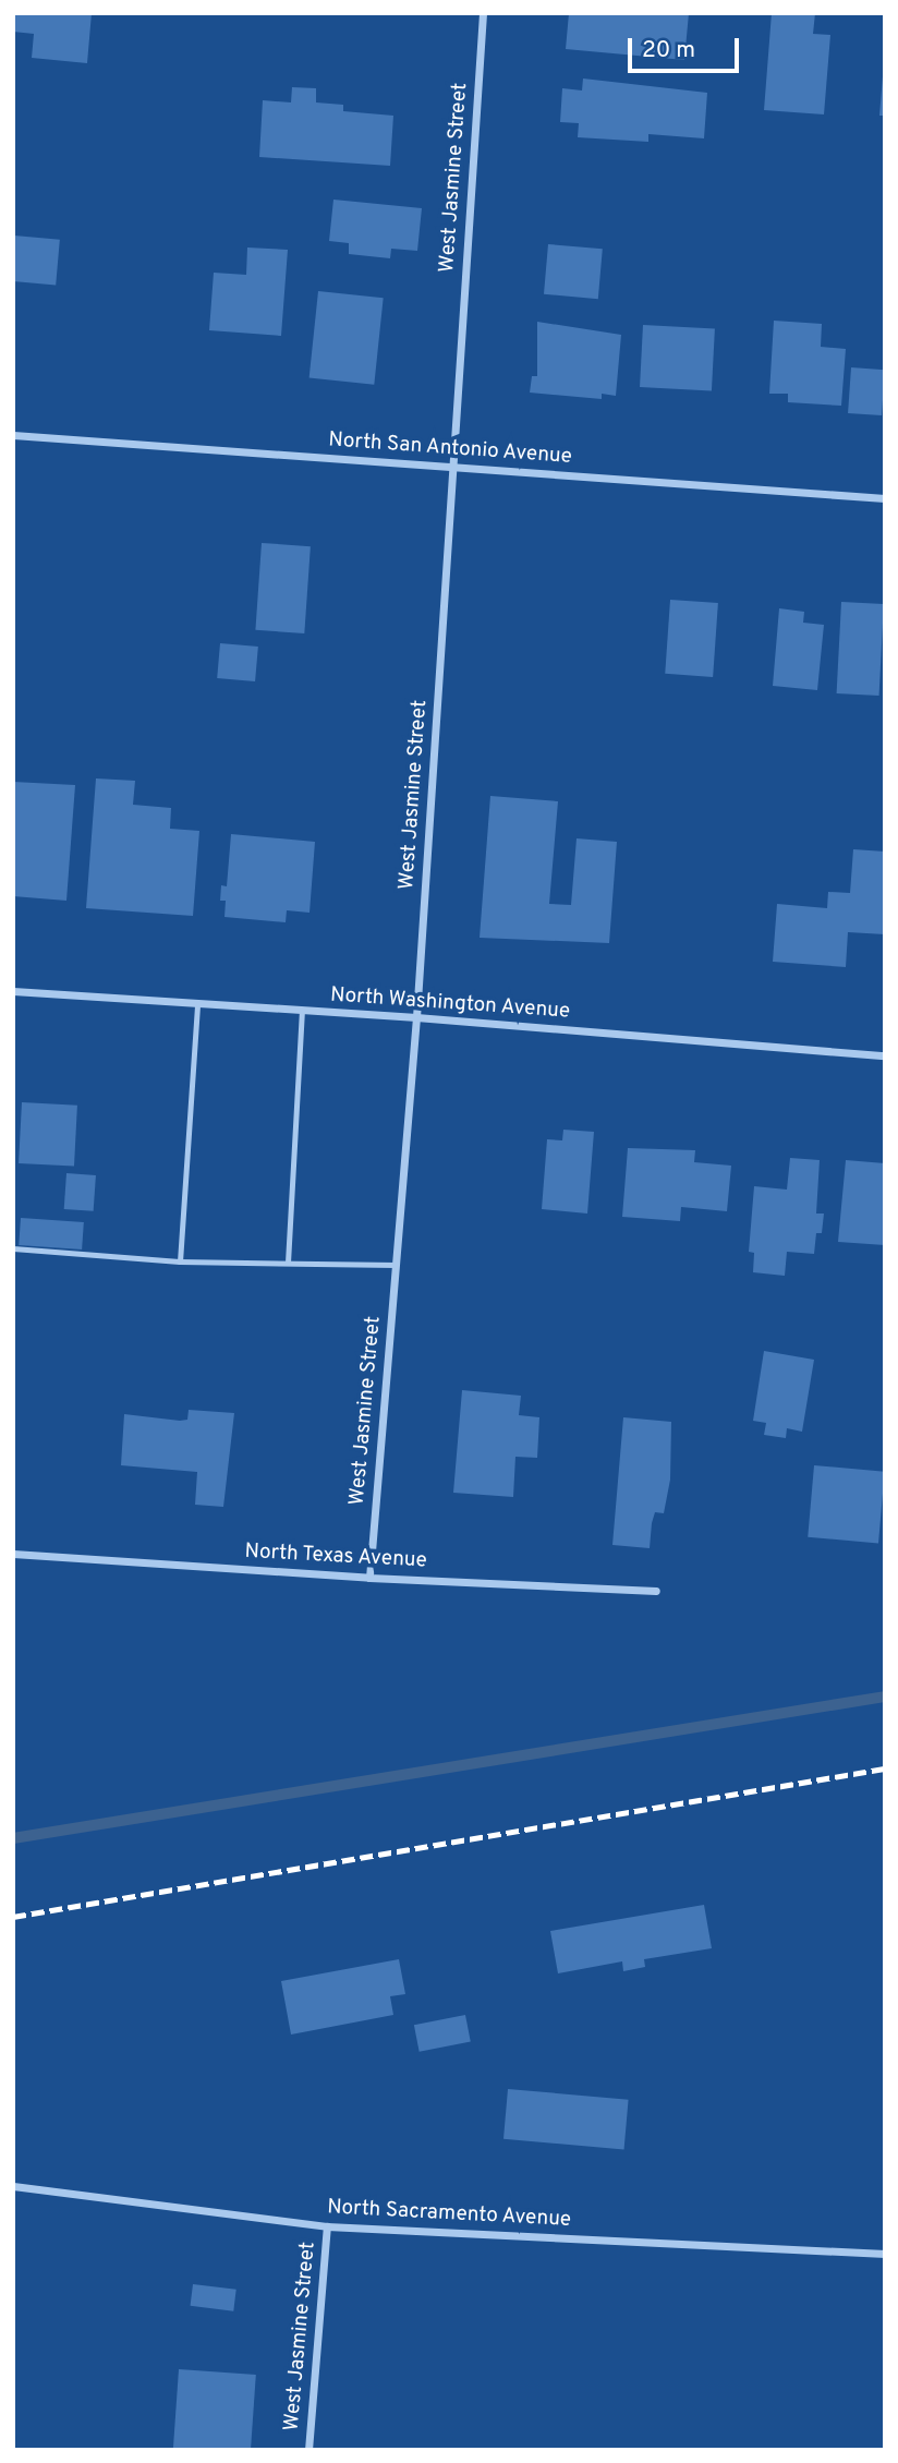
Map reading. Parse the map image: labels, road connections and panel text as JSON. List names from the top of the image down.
{
  "streets": {
    "street": [
      "West Jasmine Street",
      "North San Antonio Avenue",
      "North Washington Avenue",
      "North Texas Avenue",
      "North Sacramento Avenue"
    ]
  },
  "crossings": [
    ["West Jasmine Street", "North San Antonio Avenue"],
    ["West Jasmine Street", "North Washington Avenue"],
    ["West Jasmine Street", "North Texas Avenue"],
    ["West Jasmine Street", "North Sacramento Avenue"]
  ],
  "scale_bar": "20 m"
}
